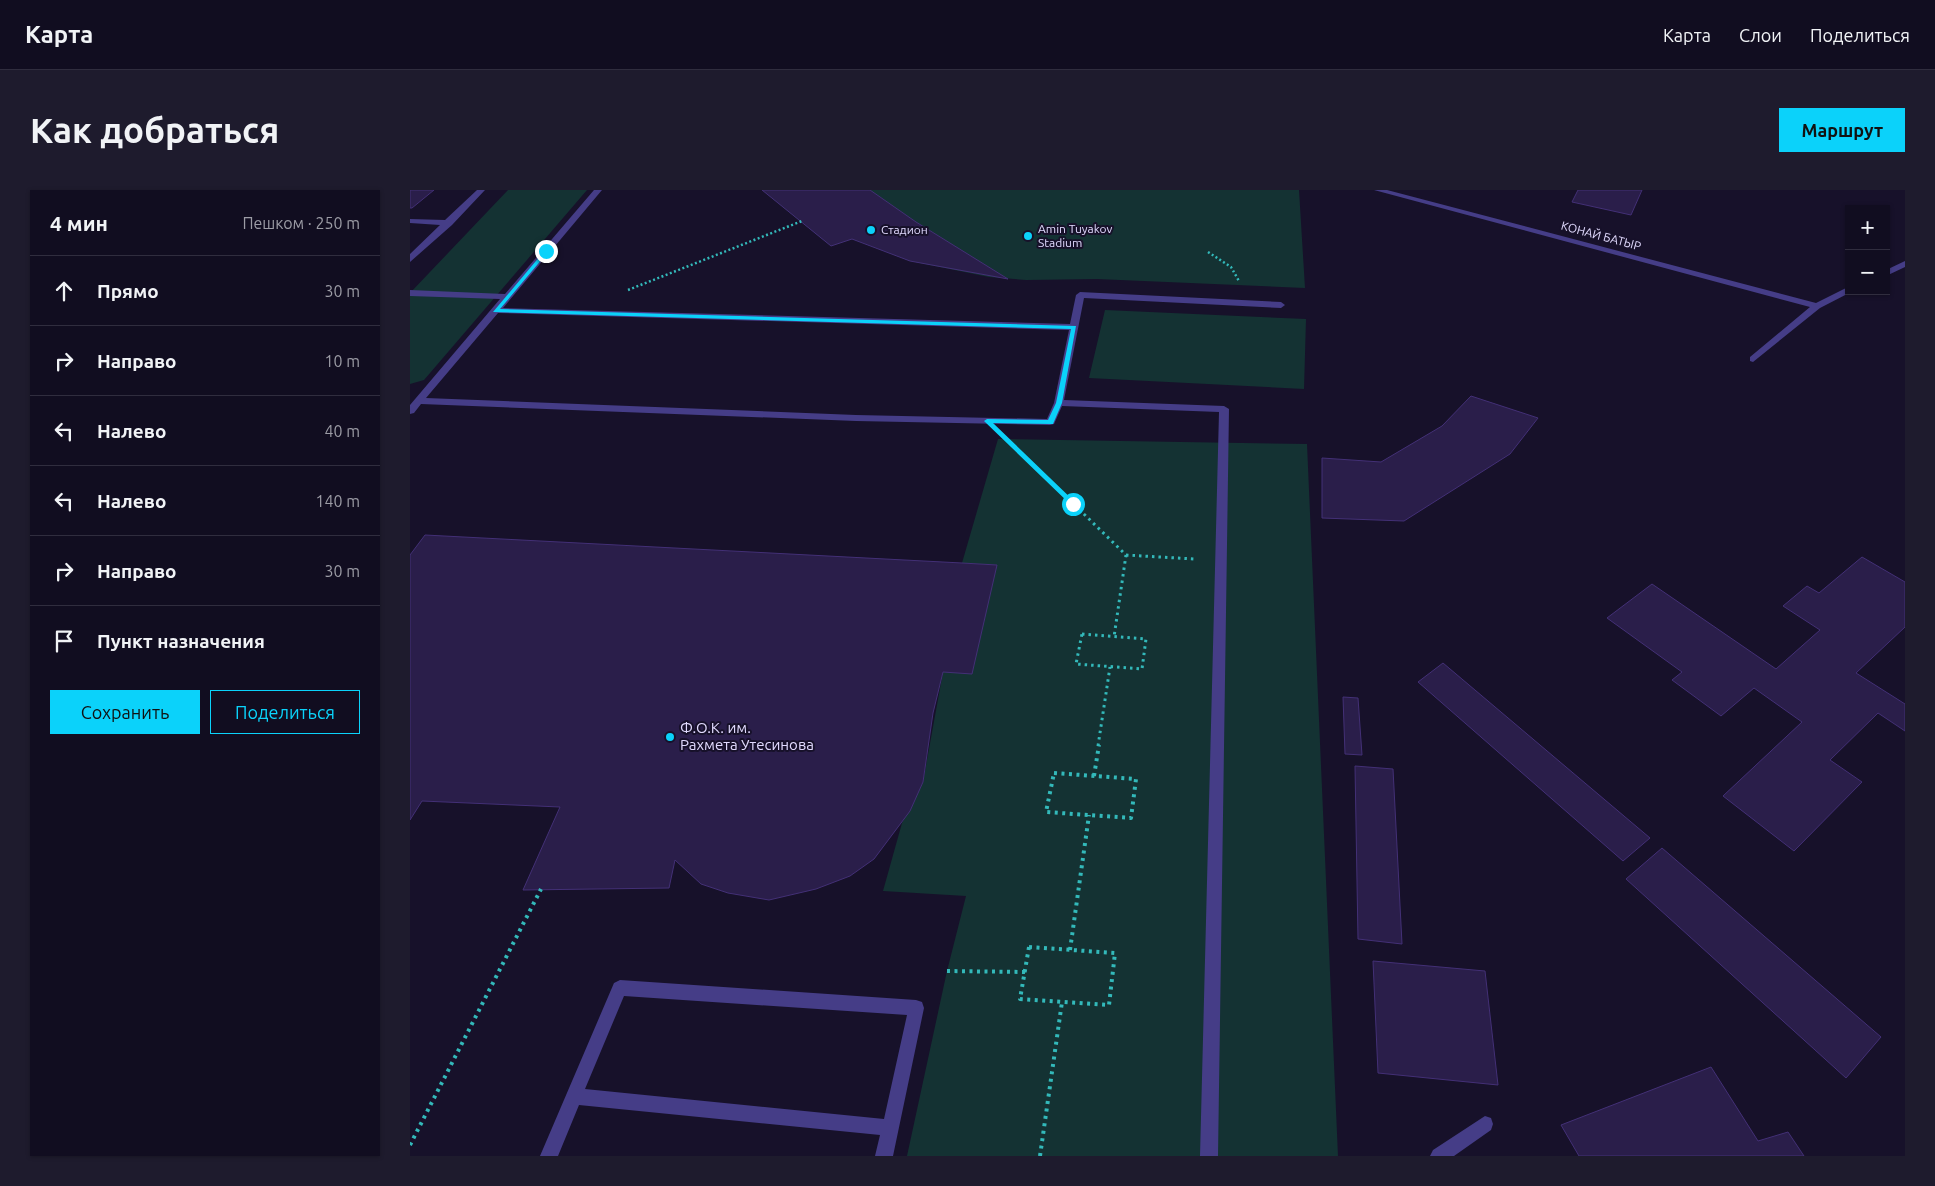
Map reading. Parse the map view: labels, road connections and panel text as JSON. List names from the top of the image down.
{
  "streets": {
    "street": ["КОНАЙ БАТЫР"]
  },
  "places": ["Стадион", "Amin Tuyakov Stadium", "Ф.О.К. им. Рахмета Утесинова"],
  "page": {
    "header": "Карта",
    "nav": ["Карта", "Слои", "Поделиться"],
    "buttons": [
      "Маршрут",
      ["Сохранить", "Поделиться"]
    ],
    "title": "Как добраться",
    "heading": ["4 мин", "Пешком · 250 m"],
    "map_buttons": ["+", "−"],
    "list": [
      ["Прямо", "30 m"],
      ["Направо", "10 m"],
      ["Налево", "40 m"],
      ["Налево", "140 m"],
      ["Направо", "30 m"],
      "Пункт назначения"
    ]
  }
}
